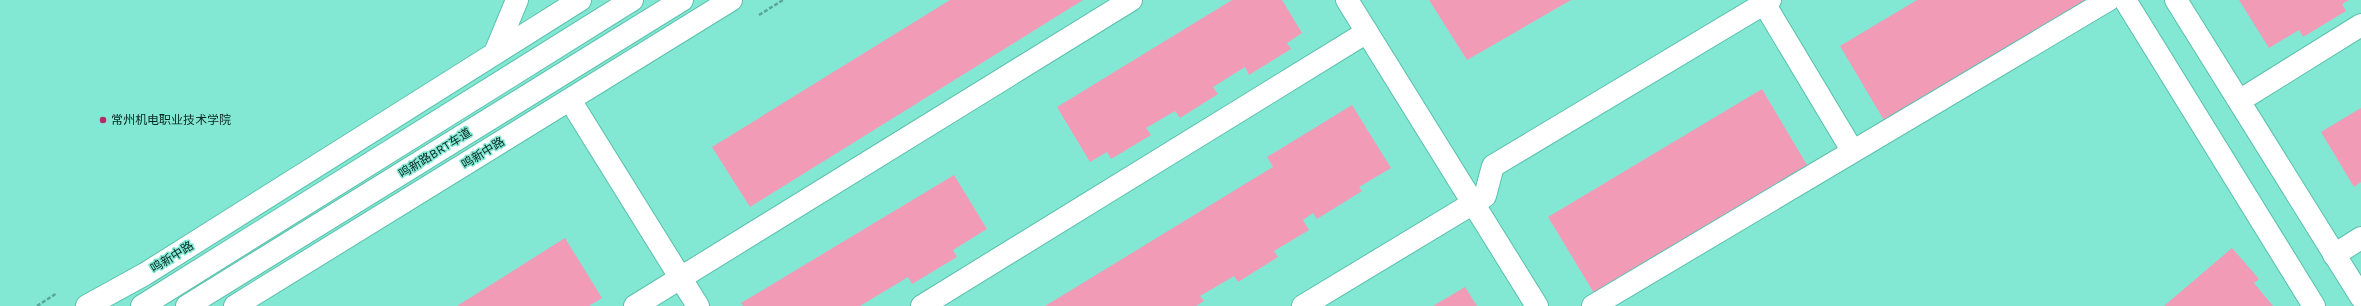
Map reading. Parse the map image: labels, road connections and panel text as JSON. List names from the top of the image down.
{
  "streets": {
    "main road": ["鸣新路BRT车道", "鸣新中路"]
  },
  "places": ["常州机电职业技术学院"]
}
